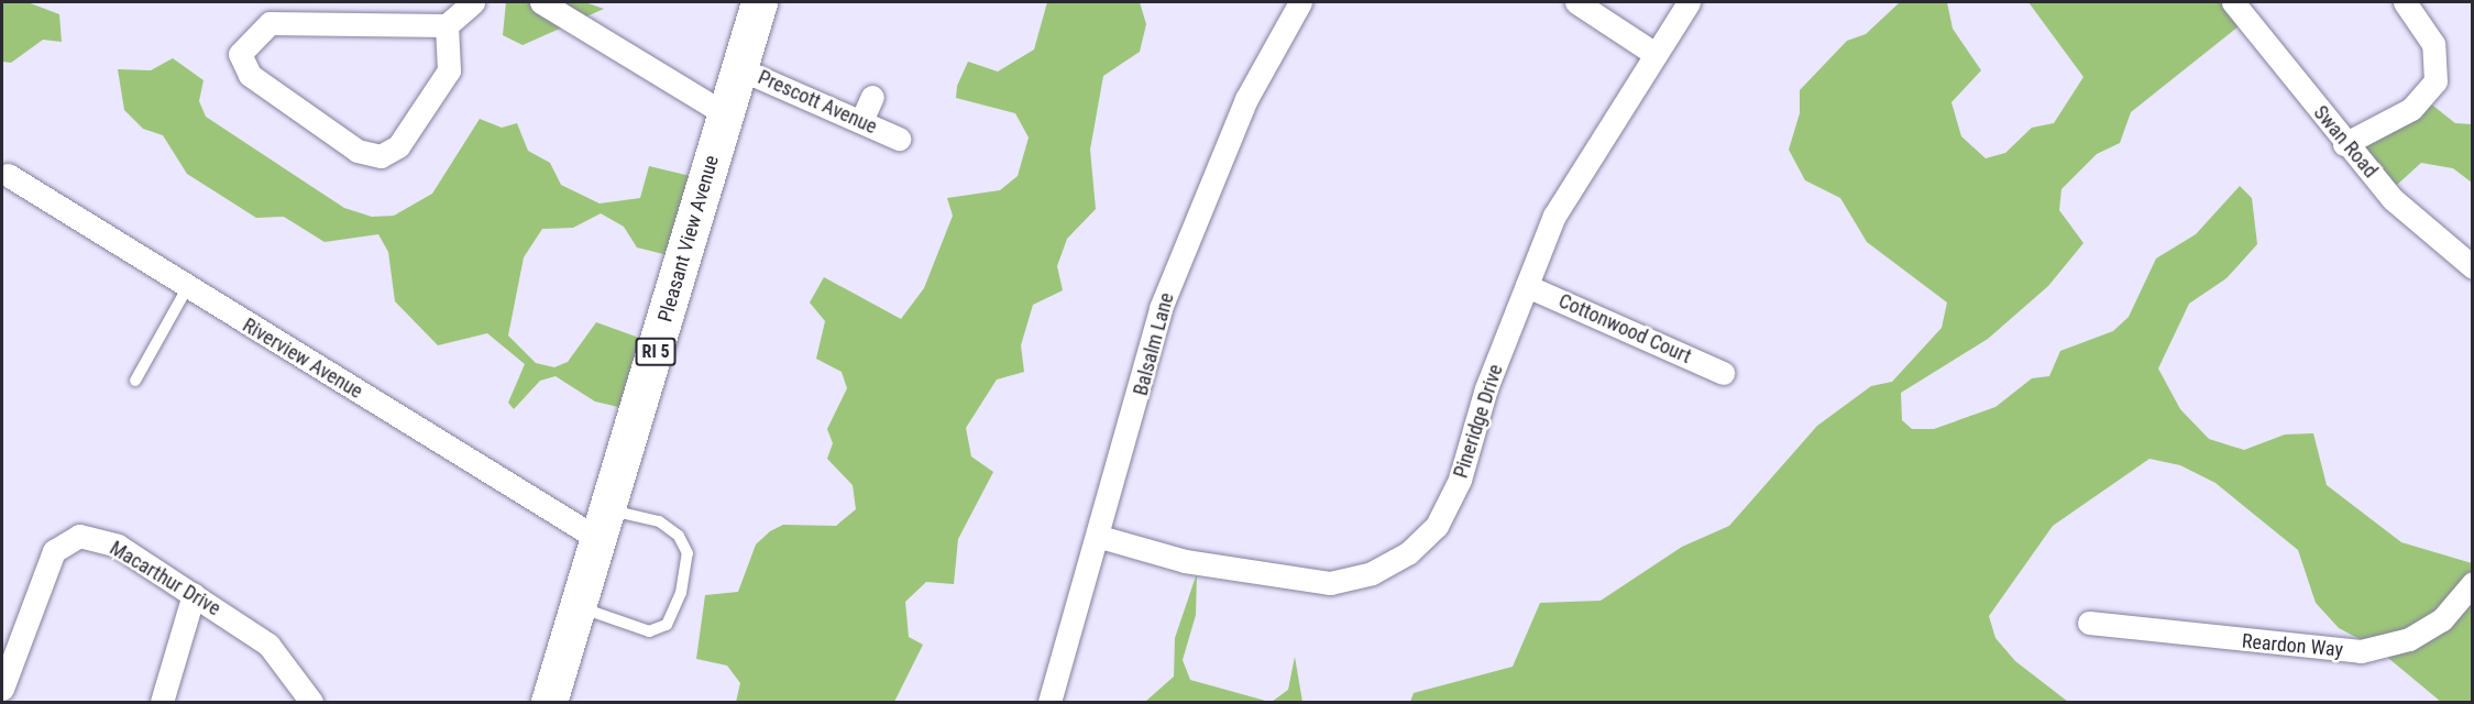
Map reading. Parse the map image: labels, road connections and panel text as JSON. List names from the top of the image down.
{
  "streets": {
    "main road": ["Pleasant View Avenue", "RI 5"],
    "street": [
      "Prescott Avenue",
      "Swan Road",
      "Cottonwood Court",
      "Balsalm Lane",
      "Riverview Avenue",
      "Pineridge Drive",
      "Macarthur Drive",
      "Reardon Way"
    ]
  },
  "crossings": [
    ["Prescott Avenue", "Pleasant View Avenue"],
    ["Pleasant View Avenue", "Riverview Avenue"],
    ["Cottonwood Court", "Pineridge Drive"],
    ["Balsalm Lane", "Pineridge Drive"]
  ]
}
